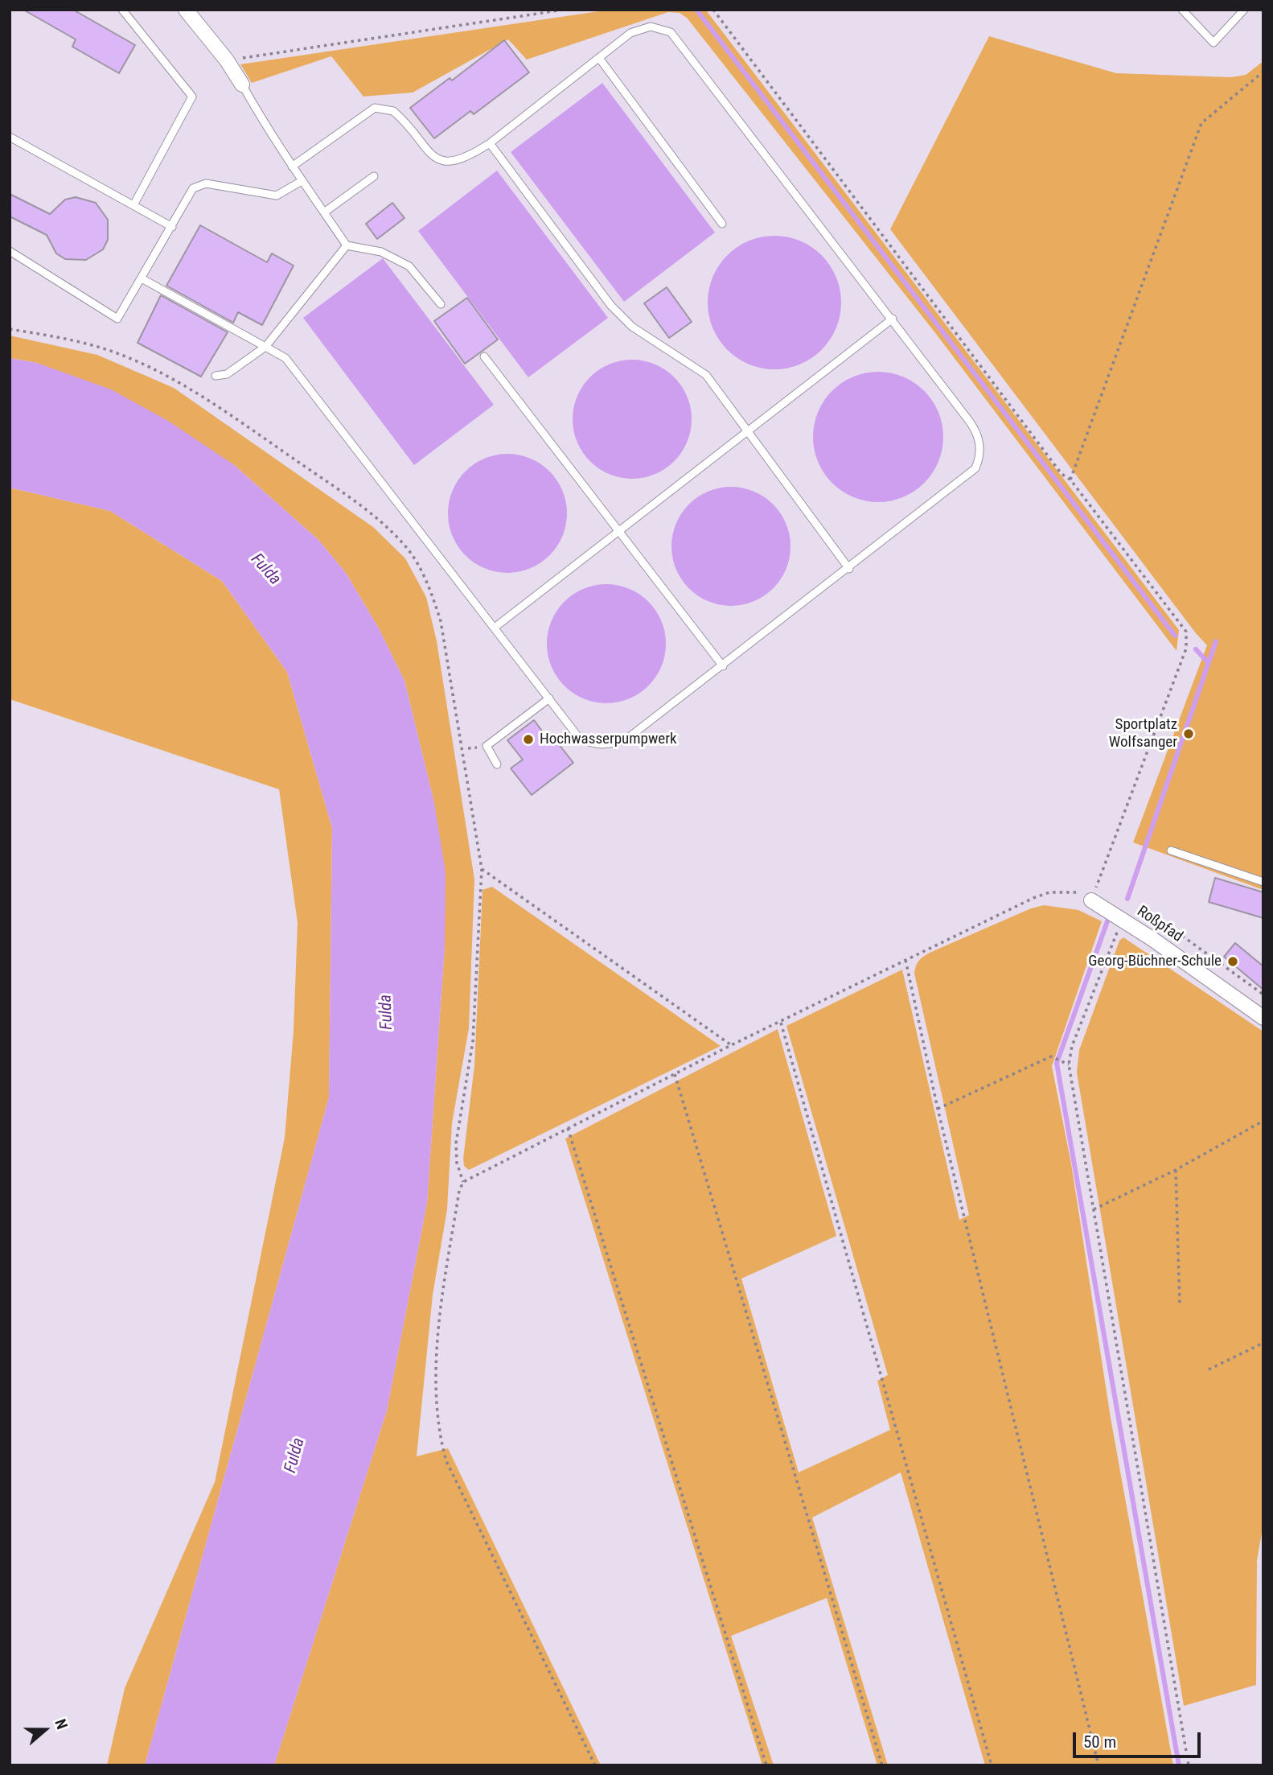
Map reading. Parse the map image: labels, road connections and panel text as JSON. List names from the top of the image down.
{
  "streets": {
    "street": ["Roßpfad"]
  },
  "water": ["Fulda"],
  "places": ["Sportplatz Wolfsanger", "Hochwasserpumpwerk", "Georg-Büchner-Schule"],
  "scale_bar": "50 m",
  "north": "right"
}
